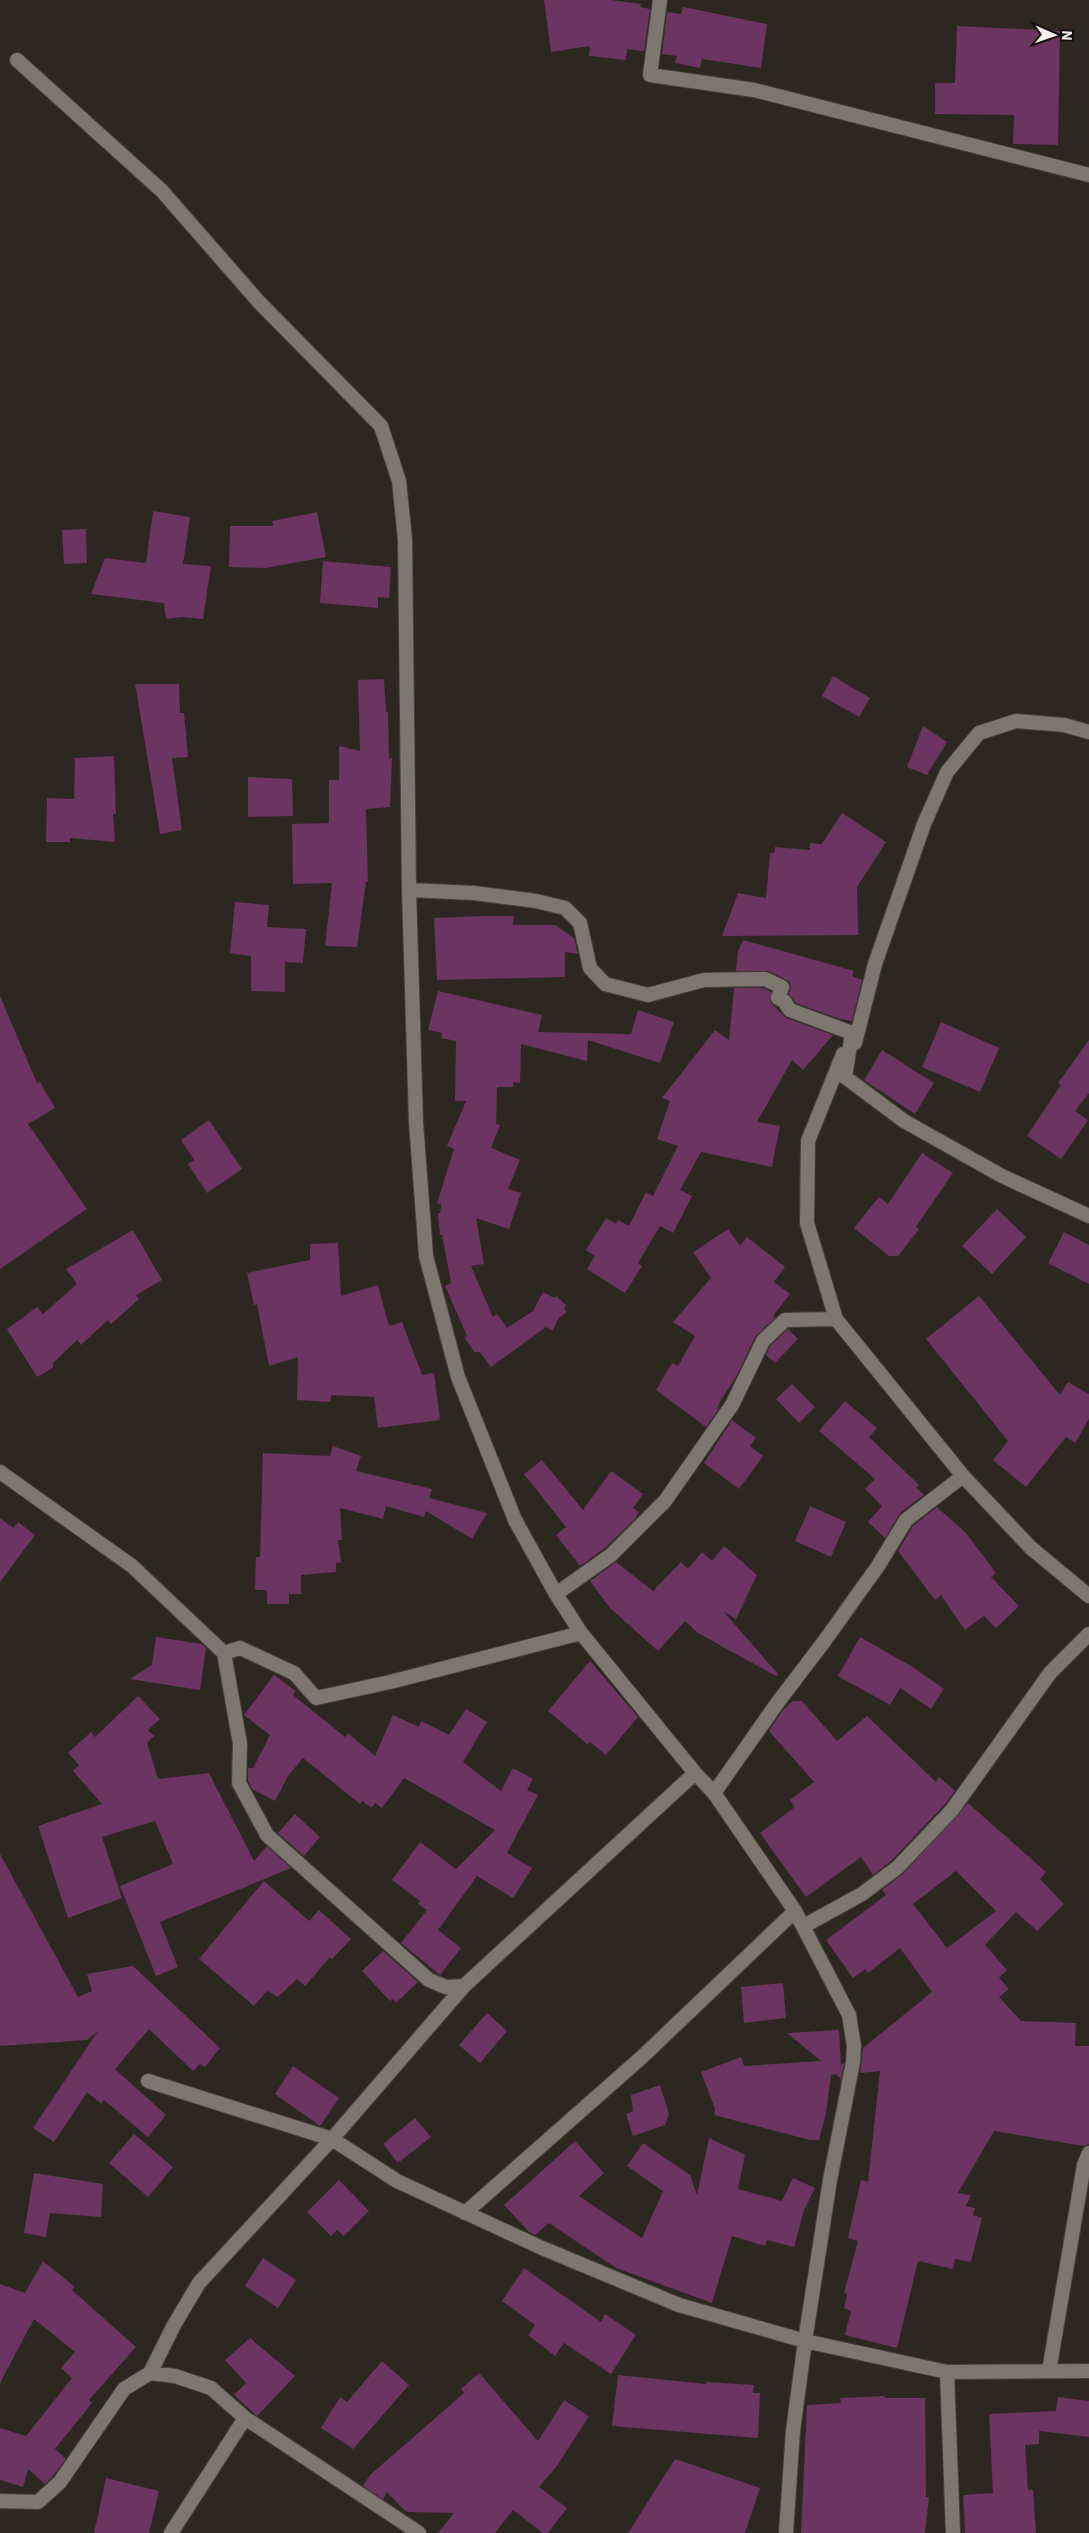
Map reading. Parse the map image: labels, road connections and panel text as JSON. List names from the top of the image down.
{
  "north": "right"
}
